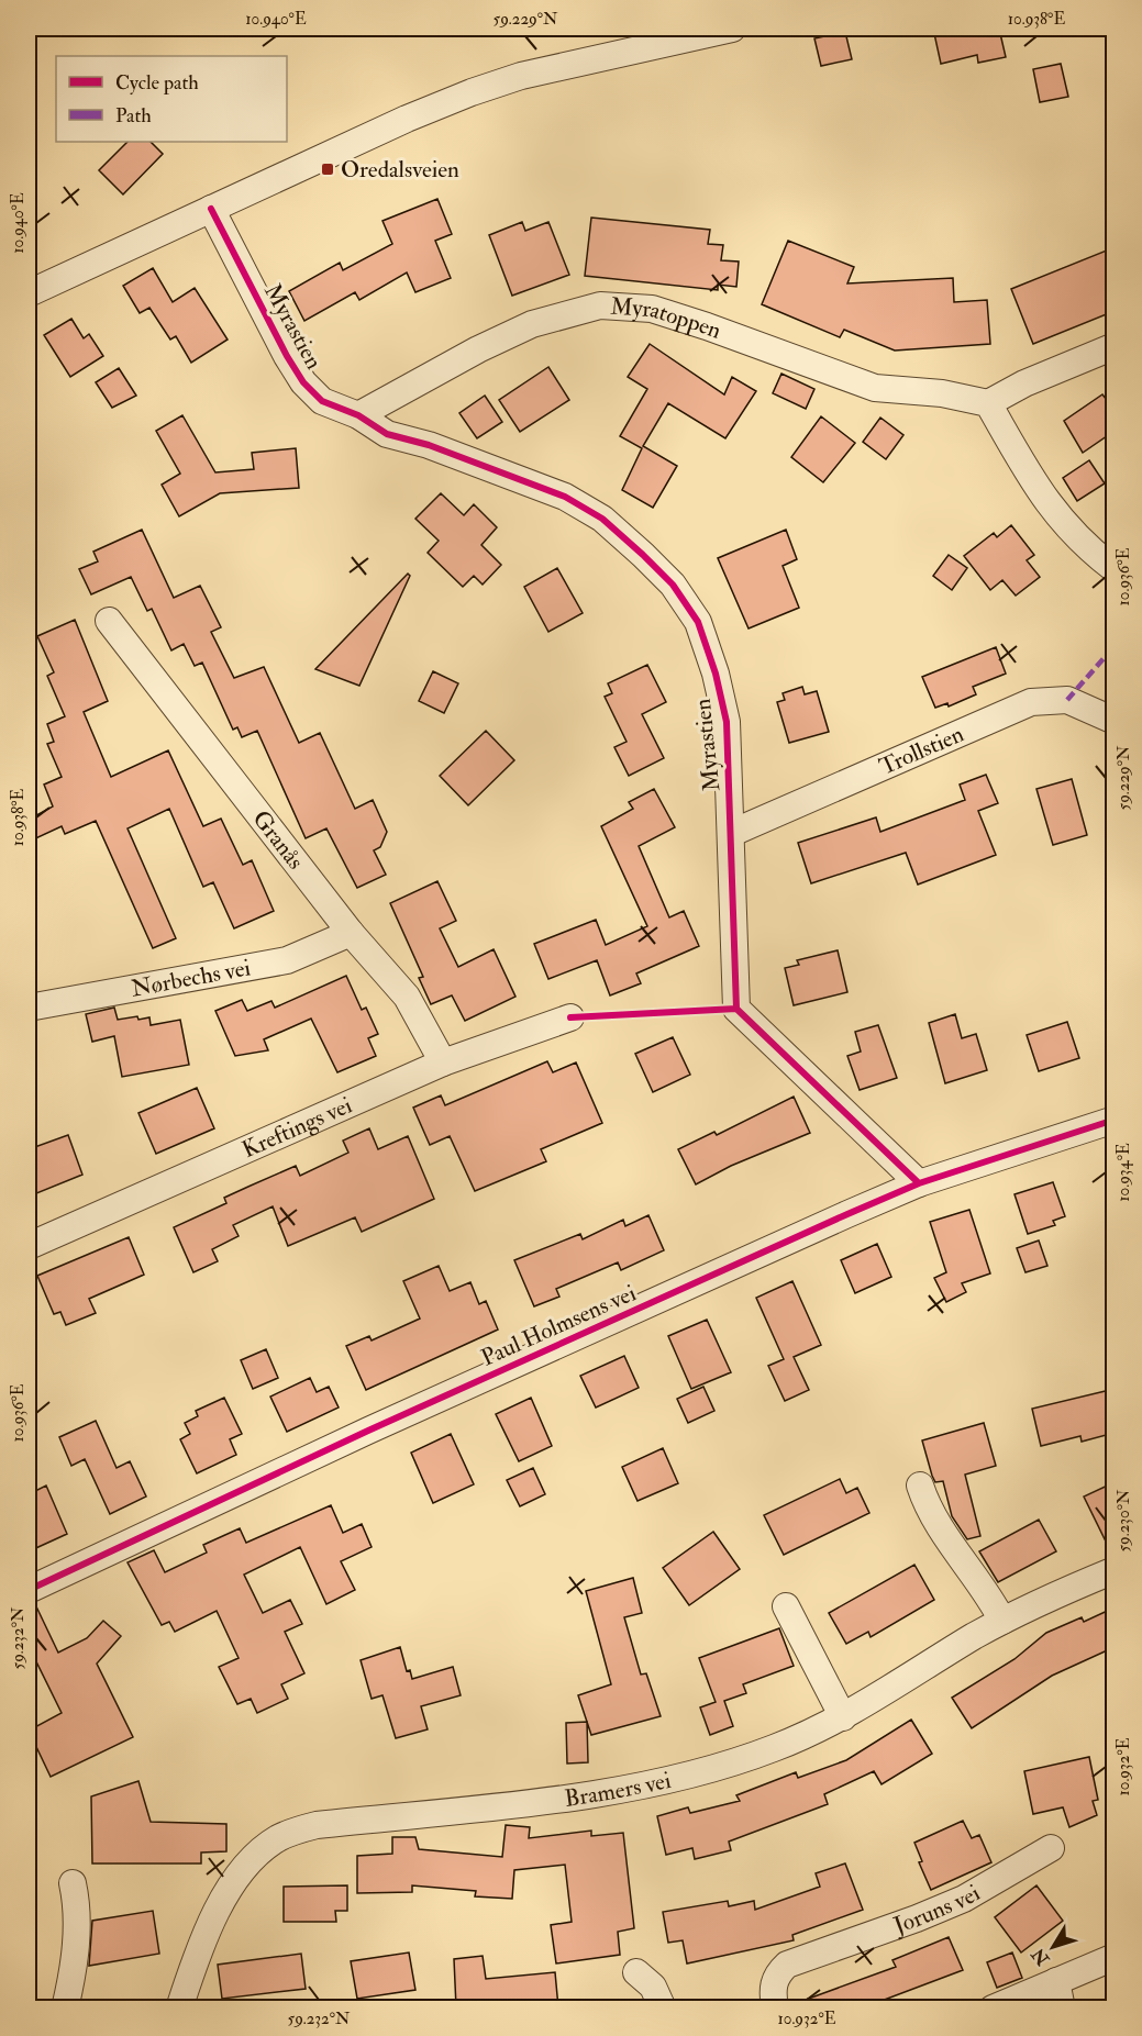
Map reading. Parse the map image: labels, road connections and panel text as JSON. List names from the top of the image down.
{
  "streets": {
    "street": [
      "Myratoppen",
      "Myrastien",
      "Trollstien",
      "Granås",
      "Nørbechs vei",
      "Kreftings vei",
      "Paul Holmsens vei",
      "Bramers vei",
      "Joruns vei"
    ]
  },
  "crossings": [
    ["Myratoppen", "Myrastien"],
    ["Myrastien", "Trollstien"],
    ["Myrastien", "Paul Holmsens vei"],
    ["Granås", "Nørbechs vei"],
    ["Granås", "Kreftings vei"]
  ],
  "places": {
    "transit": ["Oredalsveien"]
  },
  "legend": ["Cycle path", "Path"],
  "north": "bottom left",
  "coordinates": [
    "10.940°E",
    "59.229°N",
    "10.938°E",
    "10.936°E",
    "10.934°E",
    "59.230°N",
    "59.232°N",
    "10.932°E"
  ]
}
